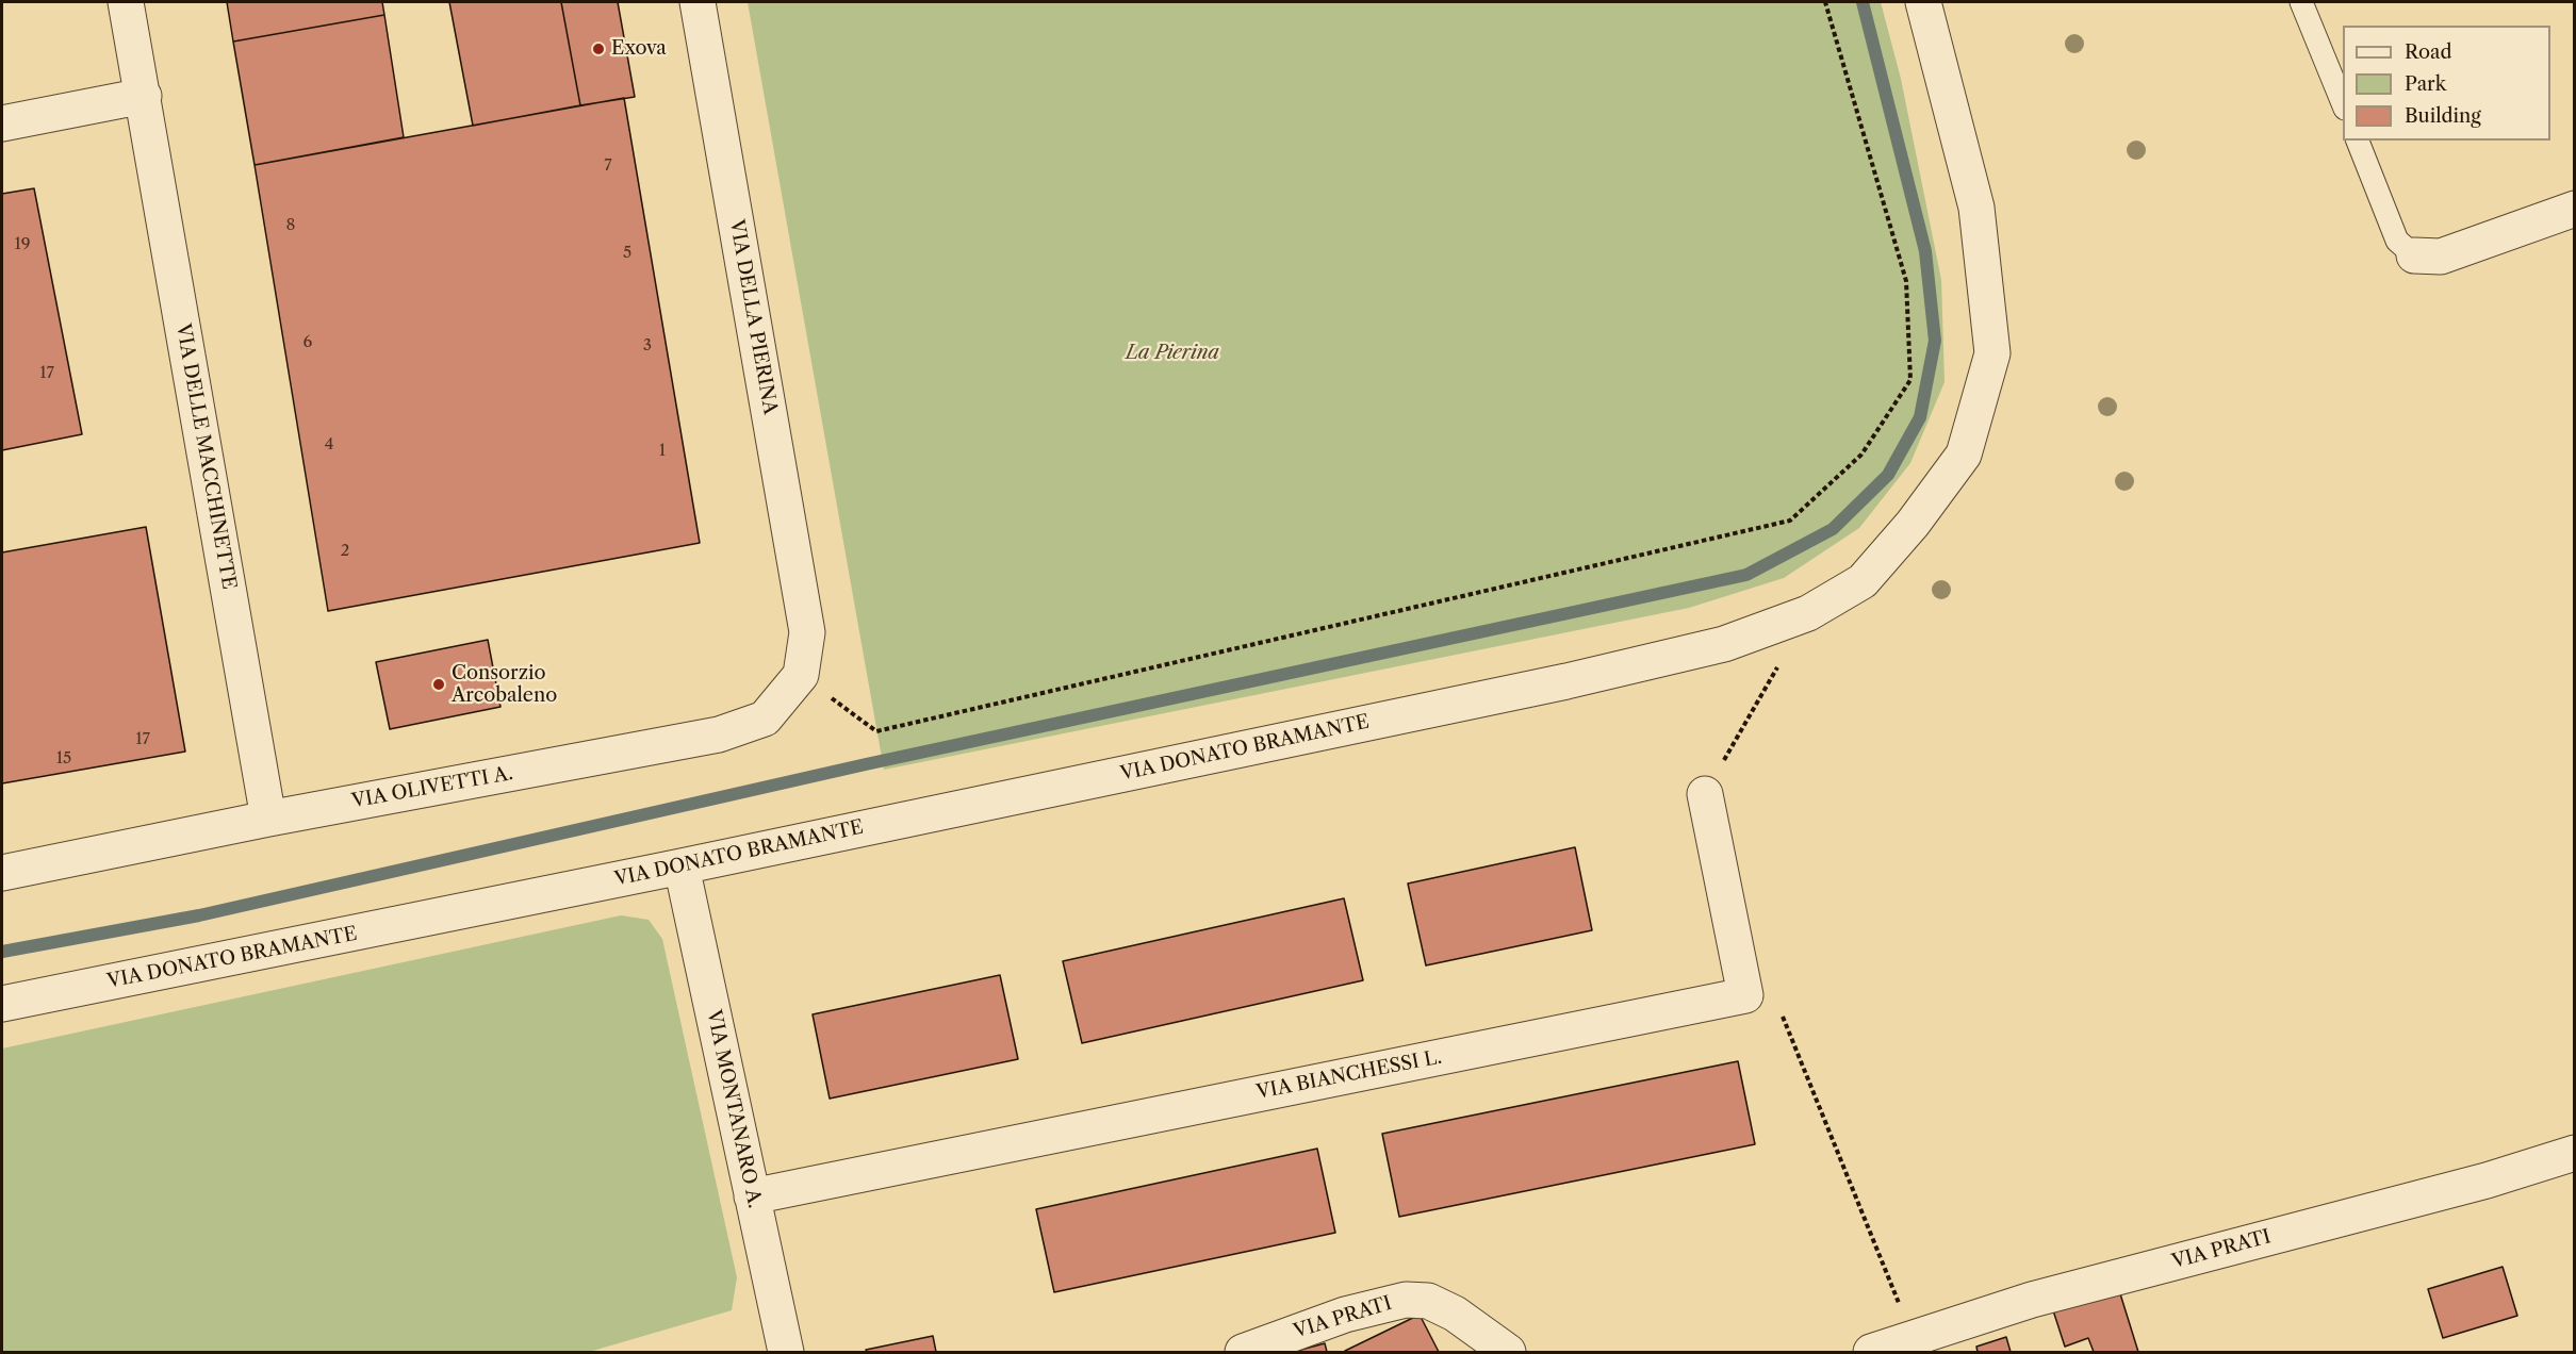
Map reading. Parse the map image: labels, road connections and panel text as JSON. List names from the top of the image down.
{
  "streets": {
    "street": [
      "VIA DELLA PIERINA",
      "VIA DELLE MACCHINETTE",
      "VIA DONATO BRAMANTE",
      "VIA OLIVETTI A.",
      "VIA BIANCHESSI L.",
      "VIA MONTANARO A.",
      "VIA PRATI"
    ]
  },
  "crossings": [
    ["VIA DELLA PIERINA", "VIA OLIVETTI A."],
    ["VIA DELLE MACCHINETTE", "VIA OLIVETTI A."],
    ["VIA DONATO BRAMANTE", "VIA MONTANARO A."],
    ["VIA BIANCHESSI L.", "VIA MONTANARO A."]
  ],
  "parks": ["La Pierina"],
  "places": ["Exova", "Consorzio Arcobaleno"],
  "house_numbers": [
    "7",
    "8",
    "19",
    "5",
    "6",
    "3",
    "17",
    "4",
    "1",
    "2",
    "17",
    "15"
  ],
  "legend": ["Road", "Park", "Building"]
}
